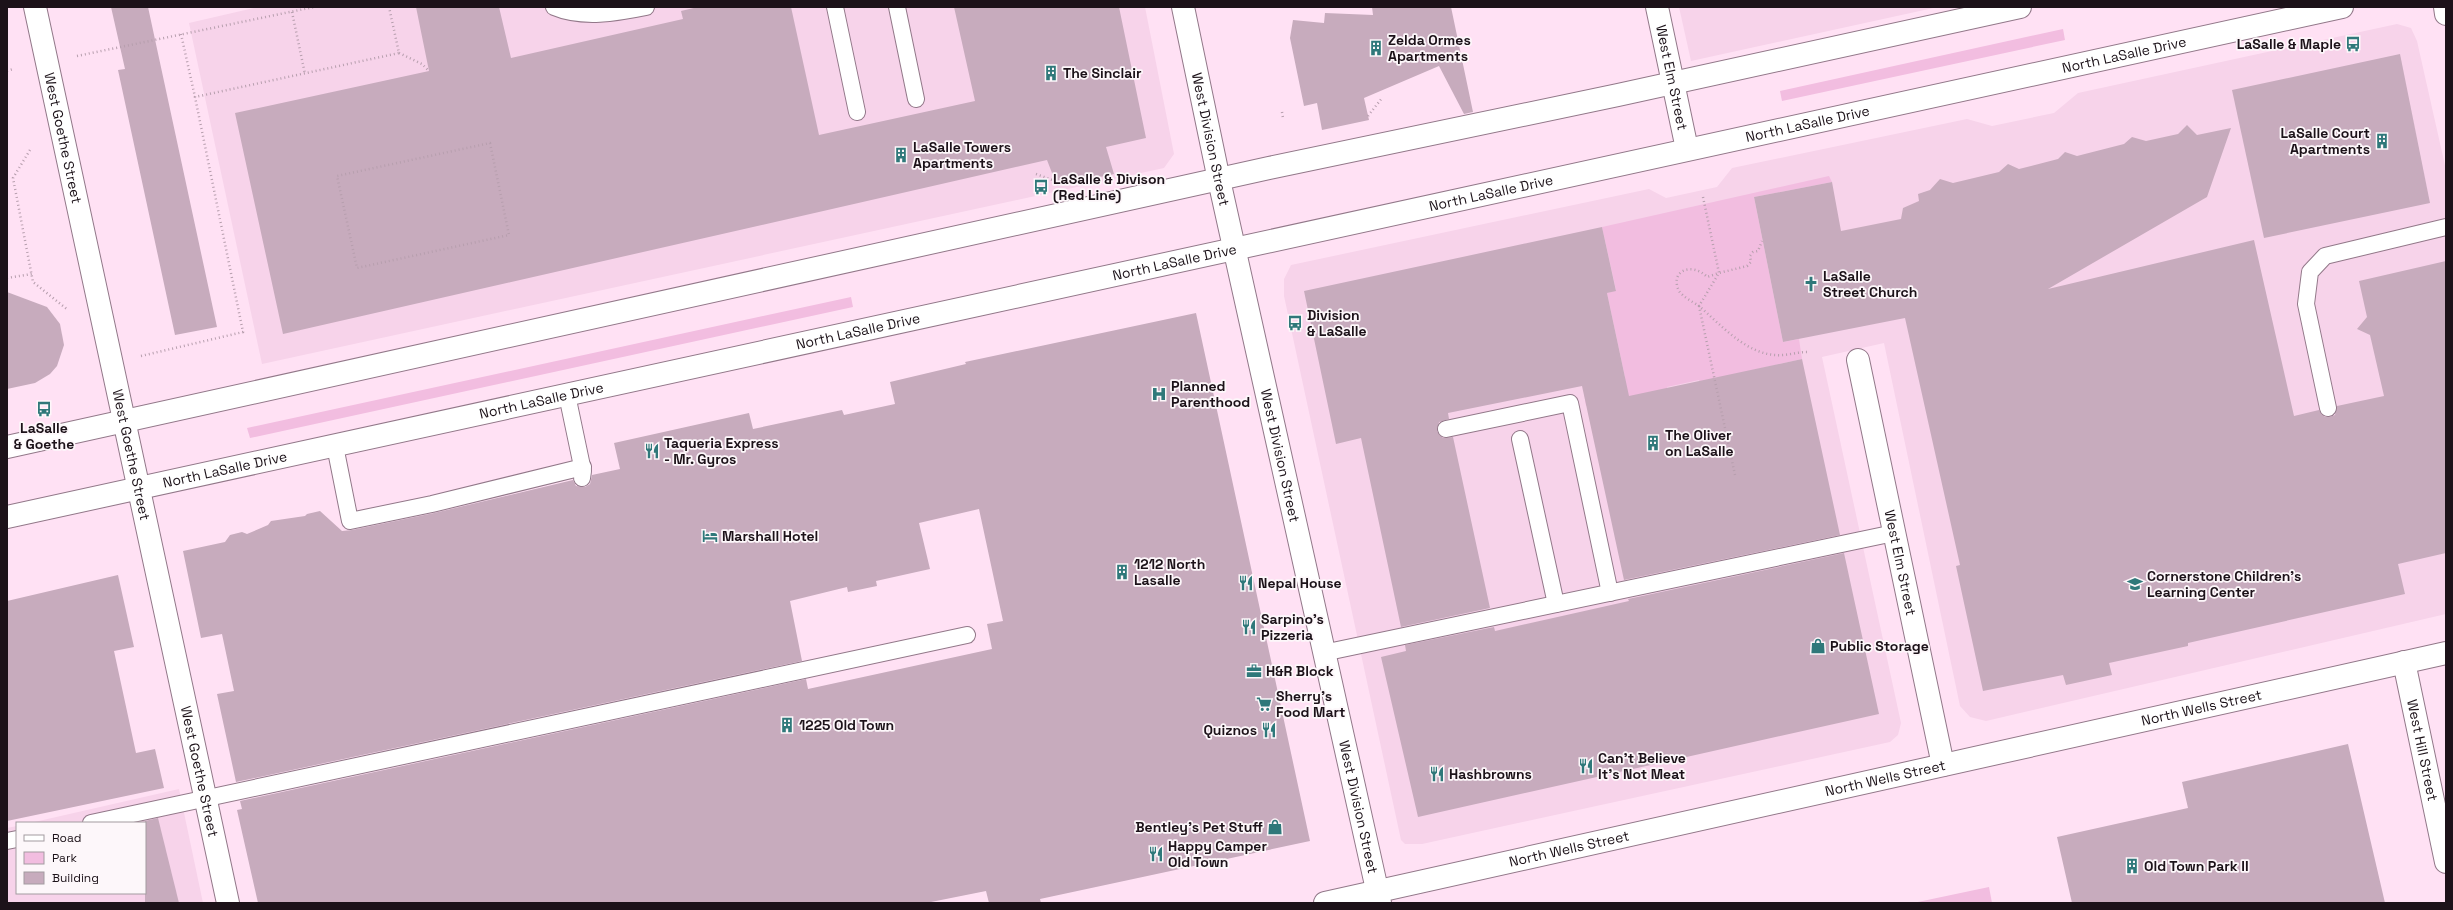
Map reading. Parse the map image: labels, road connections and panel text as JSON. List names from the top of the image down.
{
  "streets": {
    "main road": [
      "North LaSalle Drive",
      "West Elm Street",
      "West Goethe Street",
      "West Division Street",
      "North Wells Street",
      "West Hill Street"
    ]
  },
  "crossings": [
    ["North LaSalle Drive", "West Elm Street"],
    ["North LaSalle Drive", "West Goethe Street"],
    ["North LaSalle Drive", "West Division Street"],
    ["West Elm Street", "North Wells Street"],
    ["West Division Street", "North Wells Street"],
    ["North Wells Street", "West Hill Street"]
  ],
  "places": {
    "bus stop": [
      "LaSalle & Maple",
      "LaSalle & Divison (Red Line)",
      "Division & LaSalle",
      "LaSalle & Goethe"
    ],
    "building": [
      "Zelda Ormes Apartments",
      "The Sinclair",
      "LaSalle Court Apartments",
      "LaSalle Towers Apartments",
      "The Oliver on LaSalle",
      "1212 North Lasalle",
      "1225 Old Town",
      "Old Town Park II"
    ],
    "church": ["LaSalle Street Church"],
    "hospital": ["Planned Parenthood"],
    "restaurant": [
      "Taqueria Express - Mr. Gyros",
      "Nepal House",
      "Sarpino's Pizzeria",
      "Quiznos",
      "Can't Believe It's Not Meat",
      "Hashbrowns",
      "Happy Camper Old Town"
    ],
    "hotel": ["Marshall Hotel"],
    "school or university": ["Cornerstone Children's Learning Center"],
    "shop": ["Public Storage", "Bentley's Pet Stuff"],
    "office": ["H&R Block"],
    "supermarket": ["Sherry's Food Mart"]
  },
  "legend": ["Road", "Park", "Building"]
}
